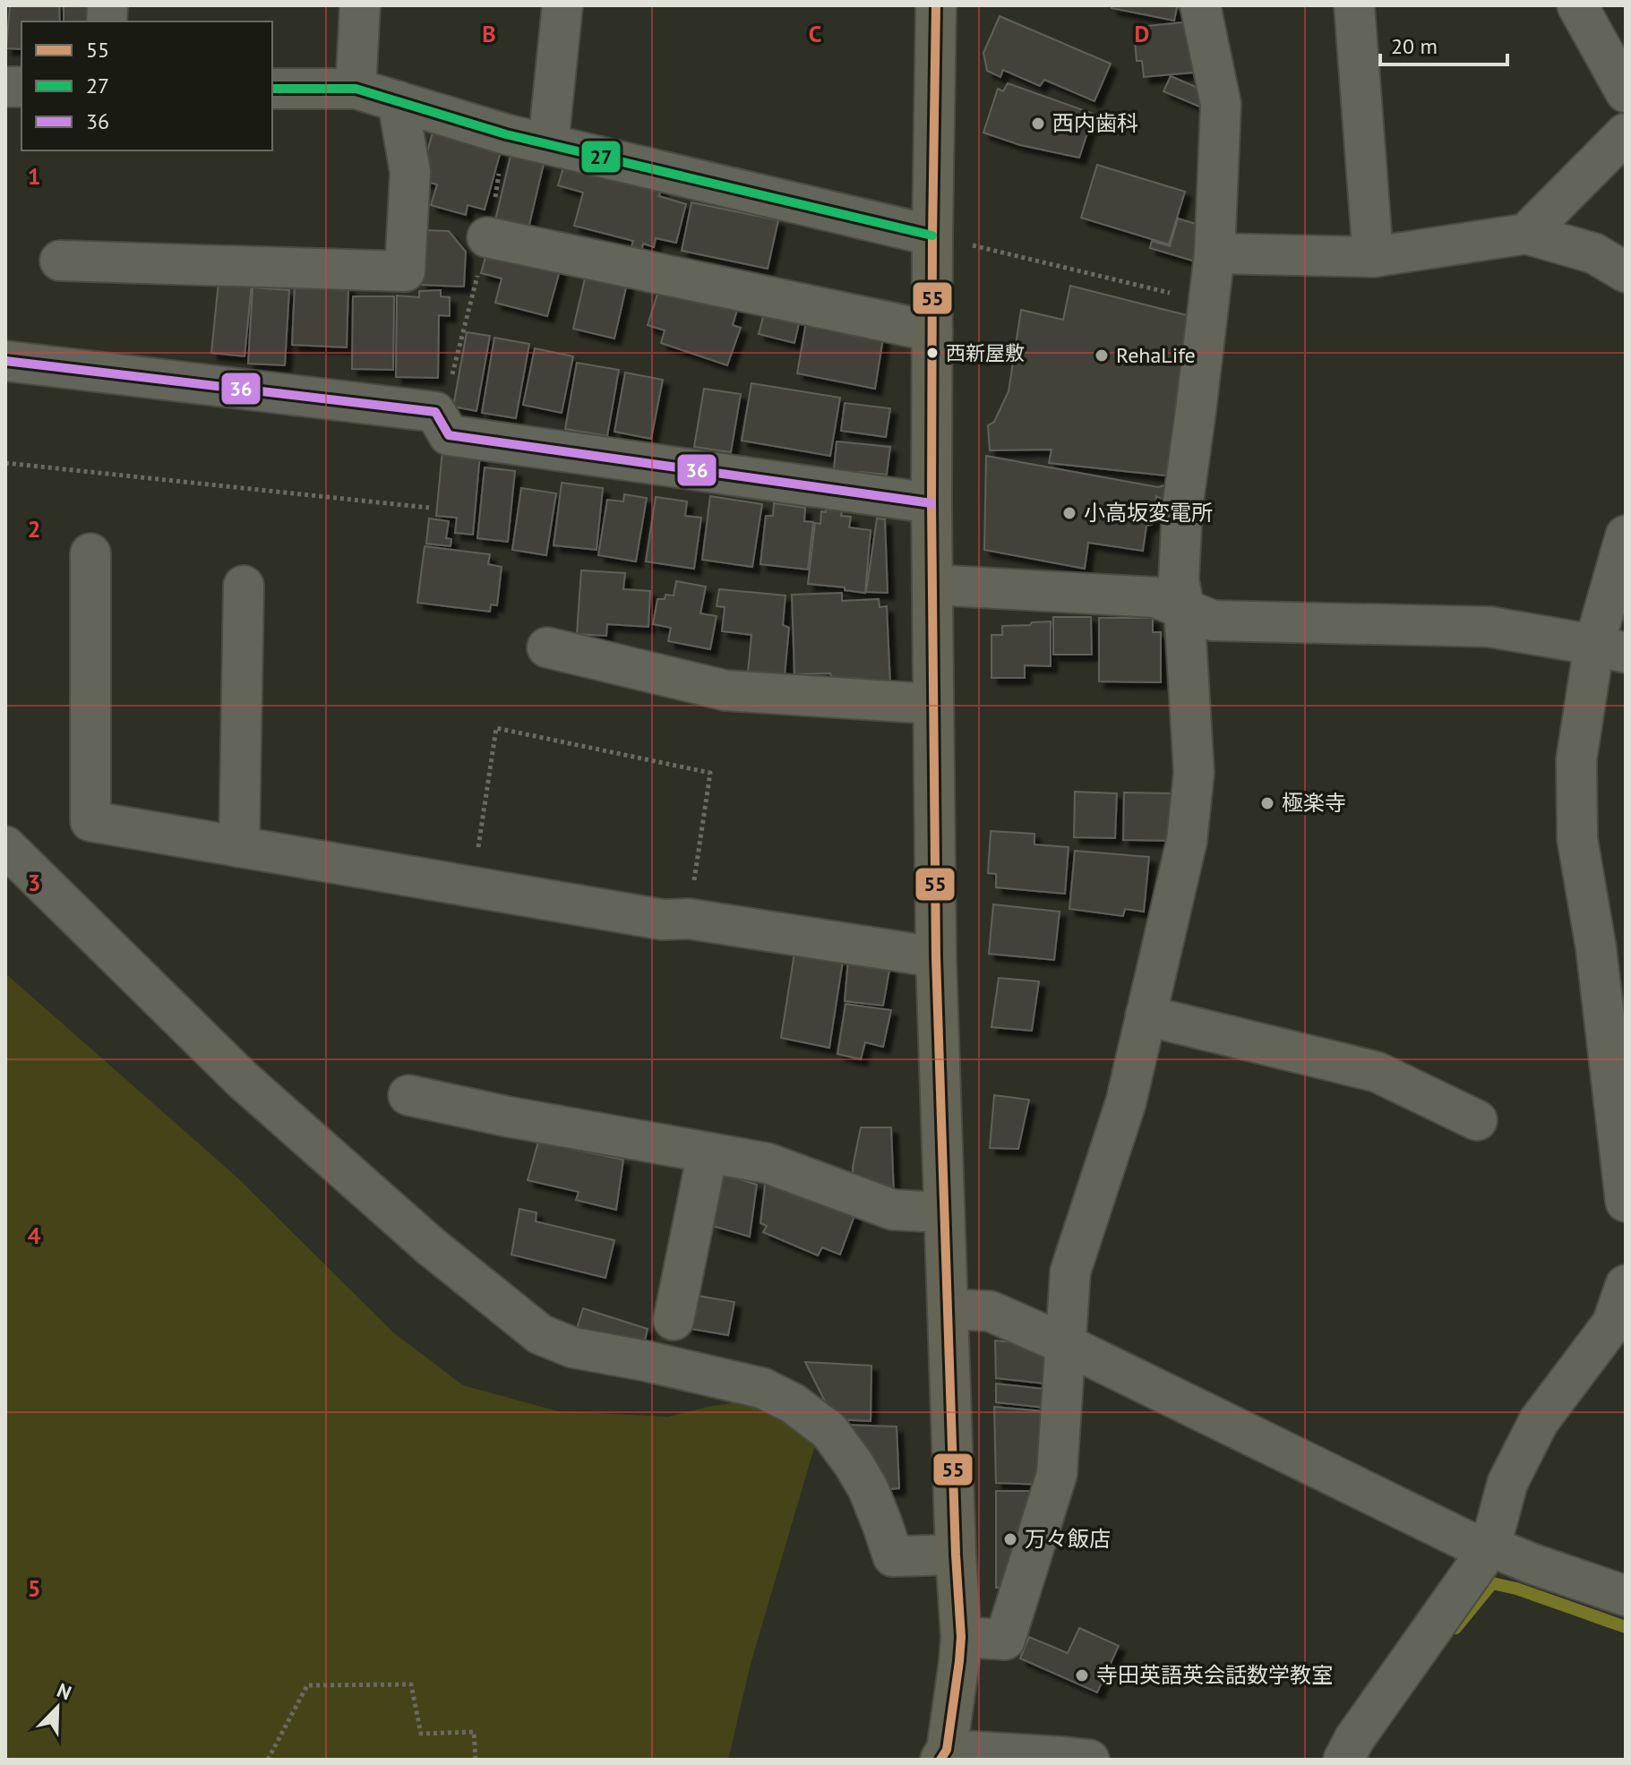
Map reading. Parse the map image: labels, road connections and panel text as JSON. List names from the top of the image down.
{
  "places": [
    "西内歯科",
    "西新屋敷",
    "RehaLife",
    "小高坂変電所",
    "極楽寺",
    "万々飯店",
    "寺田英語英会話数学教室"
  ],
  "lines": ["transit line 55", "transit line 27", "transit line 36"],
  "legend": ["55", "27", "36"],
  "scale_bar": "20 m",
  "north": "top right",
  "grid": {
    "columns": ["B", "C", "D"],
    "rows": [
      "1",
      "2",
      "3",
      "4",
      "5"
    ]
  }
}
